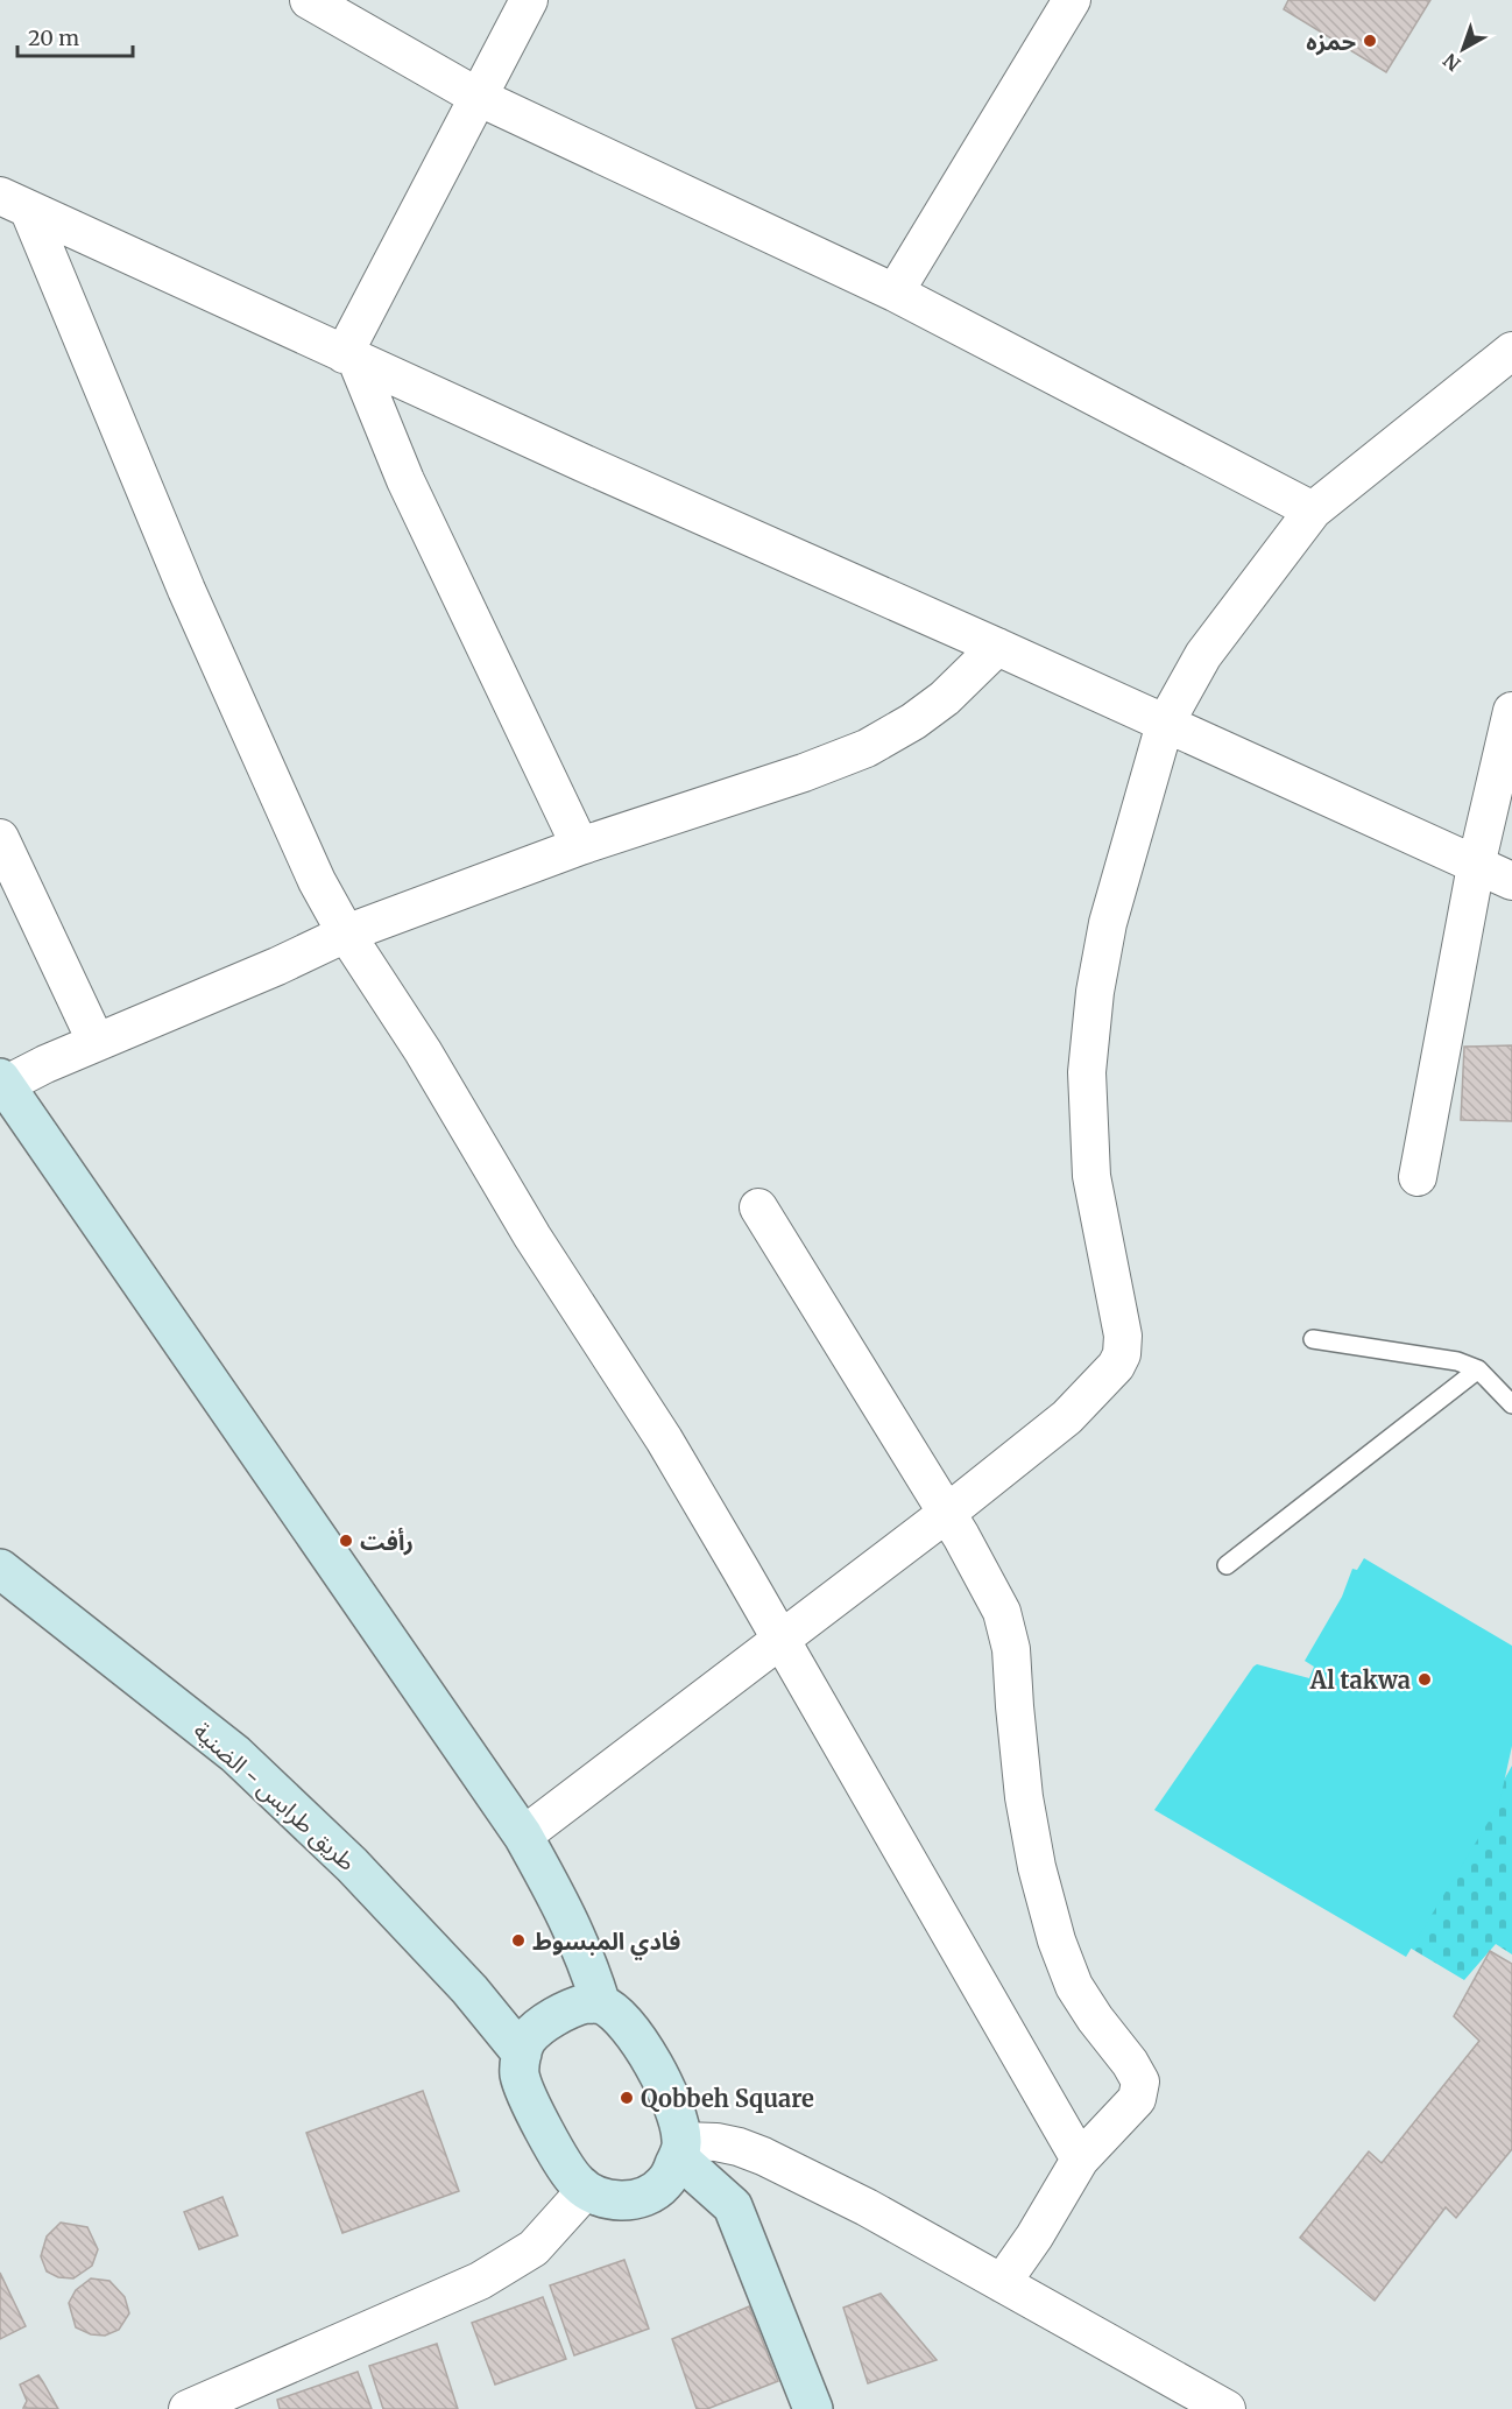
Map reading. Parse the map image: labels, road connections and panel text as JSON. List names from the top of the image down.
{
  "streets": {
    "main road": ["طريق طرابس - الضنية"]
  },
  "places": [
    "حمزه",
    "رأفت",
    "Al takwa",
    "فادي المبسوط",
    "Qobbeh Square"
  ],
  "scale_bar": "20 m",
  "north": "bottom left"
}
